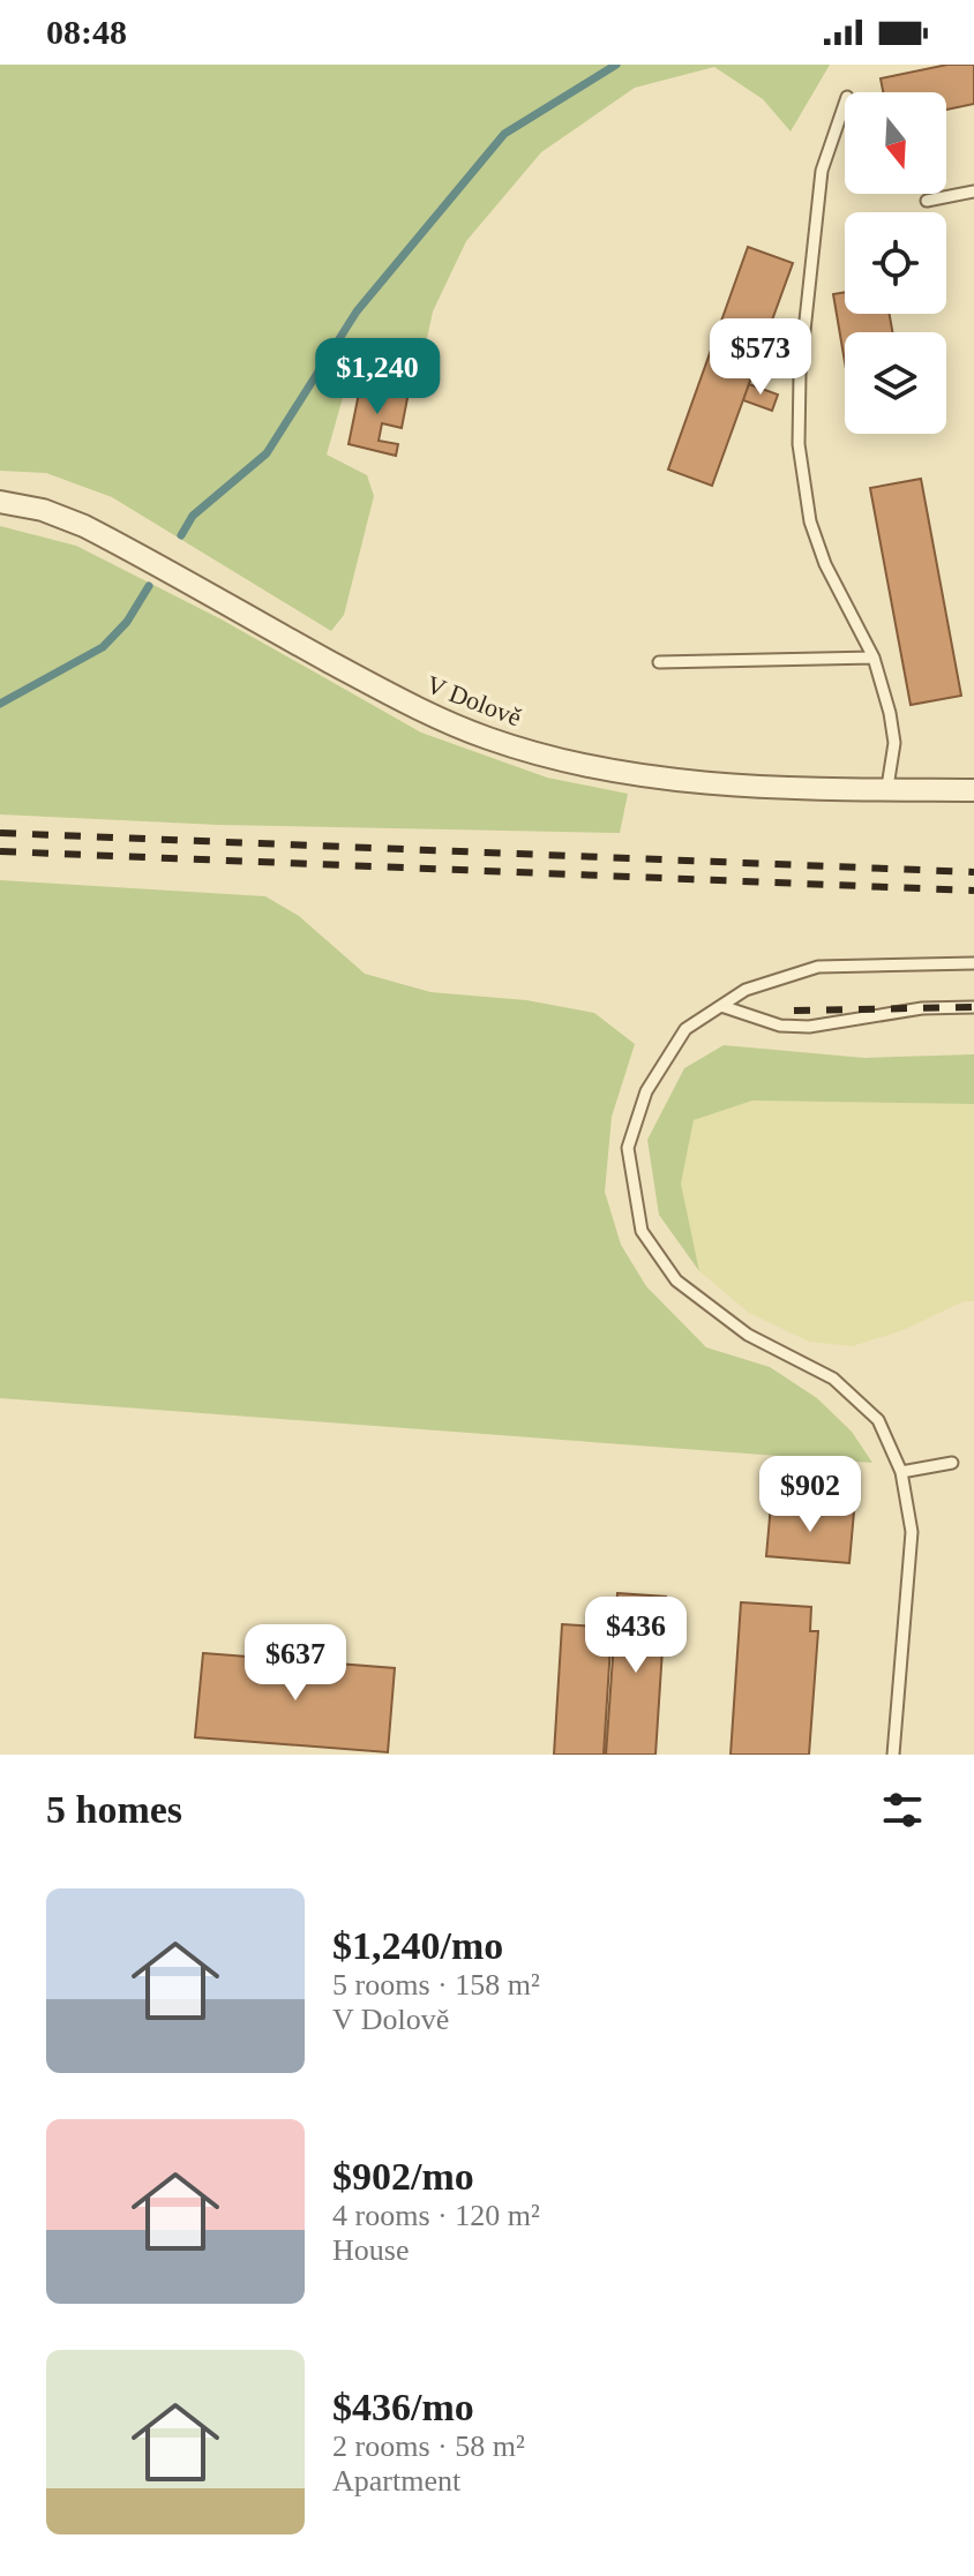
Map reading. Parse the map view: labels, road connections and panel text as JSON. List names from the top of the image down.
{
  "streets": {
    "street": ["V Dolově"]
  },
  "north": "bottom",
  "page": {
    "status": "08:48",
    "price": [
      "$573",
      "$1,240",
      "$902",
      "$436",
      "$637"
    ],
    "heading": "5 homes",
    "list": [
      {
        "name": "$1,240/mo",
        "note": "5 rooms · 158 m² · V Dolově"
      },
      {
        "name": "$902/mo",
        "note": "4 rooms · 120 m² · House"
      },
      {
        "name": "$436/mo",
        "note": "2 rooms · 58 m² · Apartment"
      }
    ]
  }
}
